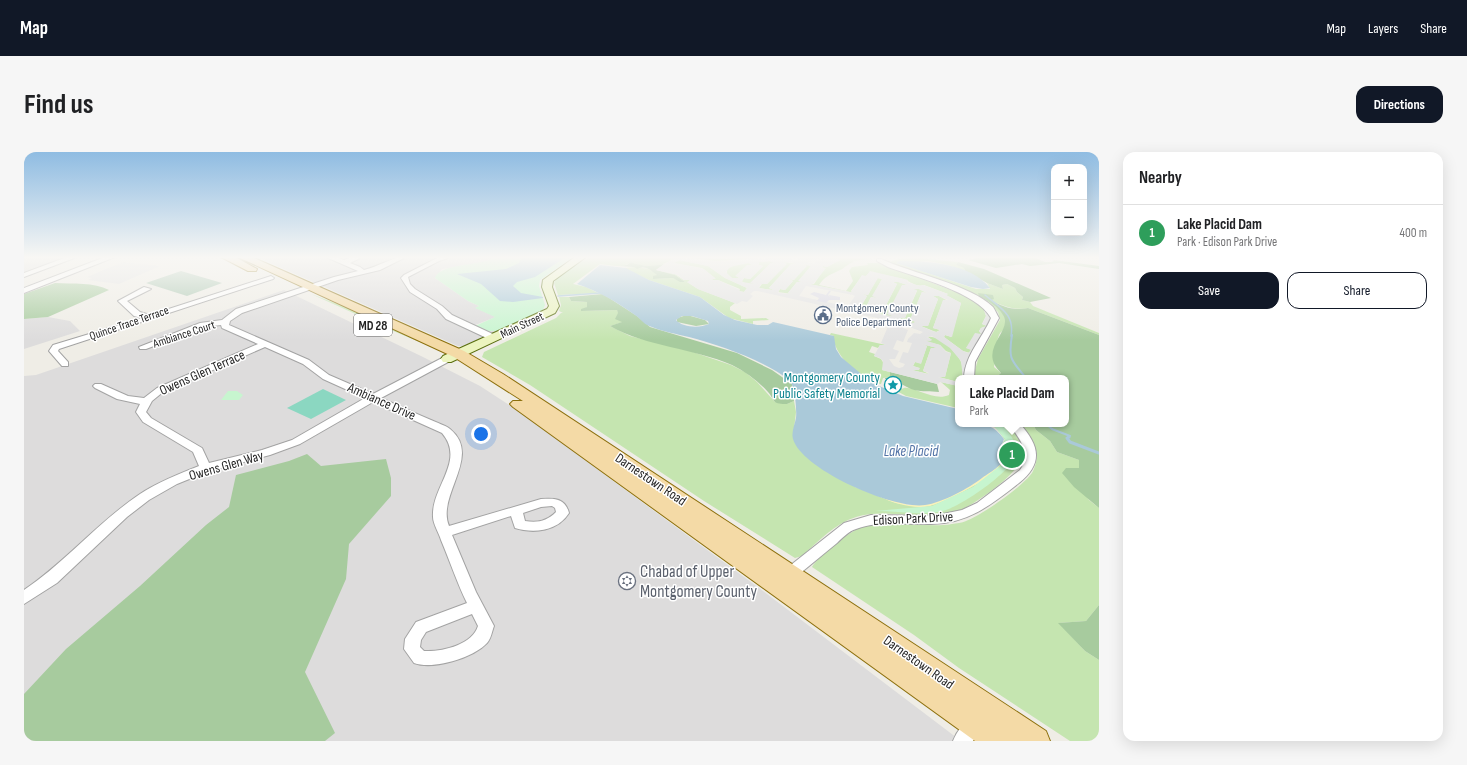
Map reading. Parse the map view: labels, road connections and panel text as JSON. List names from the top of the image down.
{
  "streets": {
    "main road": ["MD 28", "Darnestown Road"],
    "street": [
      "Quince Trace Terrace",
      "Main Street",
      "Ambiance Court",
      "Owens Glen Terrace",
      "Ambiance Drive",
      "Owens Glen Way",
      "Edison Park Drive"
    ]
  },
  "crossings": [
    ["Main Street", "Owens Glen Way"],
    ["Main Street", "Darnestown Road"],
    ["Ambiance Court", "Ambiance Drive"],
    ["Owens Glen Terrace", "Ambiance Drive"],
    ["Owens Glen Terrace", "Owens Glen Way"],
    ["Ambiance Drive", "Owens Glen Way"],
    ["Owens Glen Way", "Darnestown Road"],
    ["Darnestown Road", "Edison Park Drive"]
  ],
  "water": ["Lake Placid"],
  "places": {
    "public building": ["Montgomery County Police Department"],
    "place": ["Montgomery County Public Safety Memorial"],
    "synagogue": ["Chabad of Upper Montgomery County"]
  },
  "page": {
    "header": "Map",
    "nav": ["Map", "Layers", "Share"],
    "buttons": [
      "Directions",
      ["Save", "Share"]
    ],
    "title": "Find us",
    "heading": "Nearby",
    "map_buttons": ["+", "−"],
    "list": [
      {
        "mark": "1",
        "name": "Lake Placid Dam",
        "note": "Park · Edison Park Drive",
        "value": "400 m"
      }
    ],
    "popup": ["Lake Placid Dam", "Park"],
    "pins": "1"
  }
}
